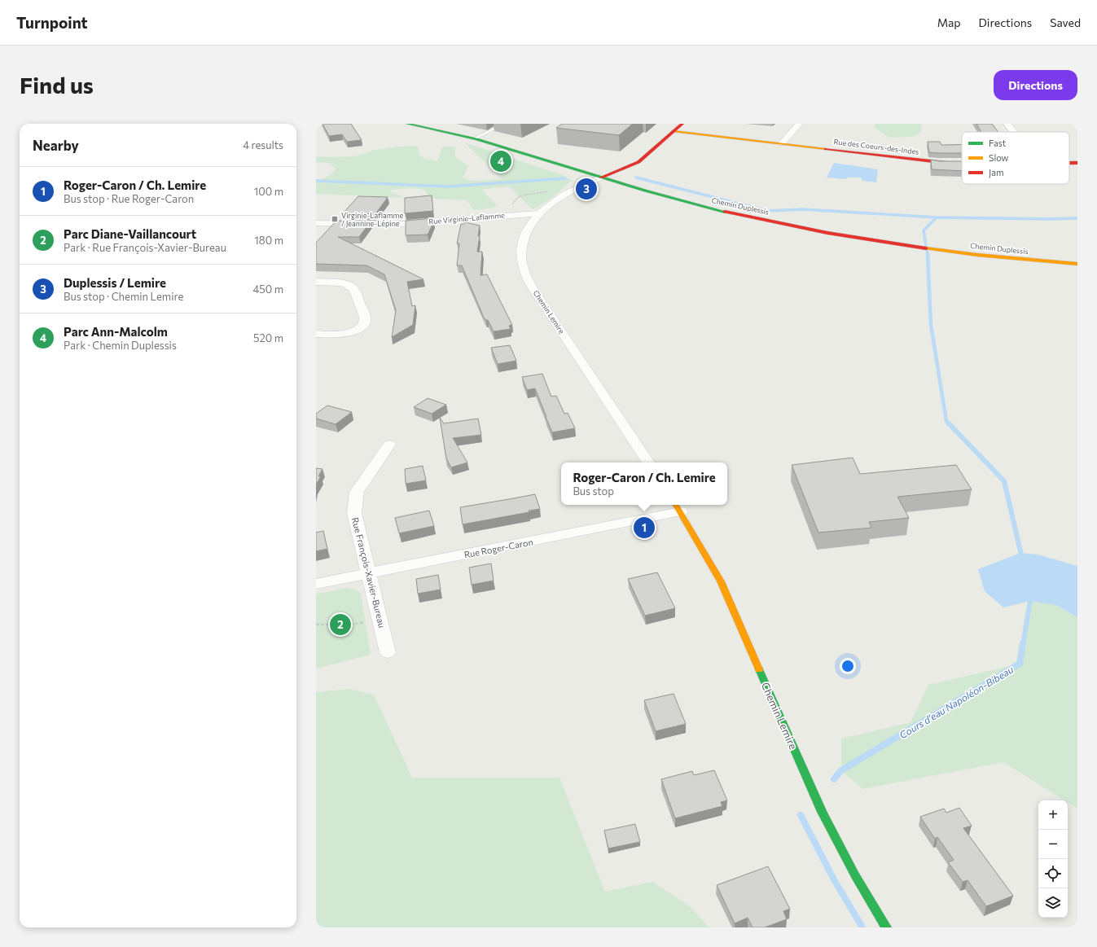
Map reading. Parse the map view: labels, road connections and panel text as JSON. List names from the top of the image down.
{
  "streets": {
    "street": [
      "Rue des Coeurs-des-Indes",
      "Chemin Duplessis",
      "Rue Virginie-Laflamme",
      "Chemin Lemire",
      "Rue Roger-Caron",
      "Rue François-Xavier-Bureau"
    ]
  },
  "crossings": [
    ["Chemin Duplessis", "Chemin Lemire"],
    ["Rue Virginie-Laflamme", "Chemin Lemire"],
    ["Chemin Lemire", "Rue Roger-Caron"],
    ["Rue Roger-Caron", "Rue François-Xavier-Bureau"]
  ],
  "water": ["Cours d'eau Napoléon-Bibeau"],
  "places": {
    "transit": ["Virginie-Laflamme / Jeannine-Lépine"]
  },
  "legend": ["Fast", "Slow", "Jam"],
  "page": {
    "header": "Turnpoint",
    "nav": ["Map", "Directions", "Saved"],
    "buttons": "Directions",
    "title": "Find us",
    "heading": ["Nearby", "4 results"],
    "pins": [
      "4",
      "3",
      "1",
      "2"
    ],
    "list": [
      {
        "mark": "1",
        "name": "Roger-Caron / Ch. Lemire",
        "note": "Bus stop · Rue Roger-Caron",
        "value": "100 m"
      },
      {
        "mark": "2",
        "name": "Parc Diane-Vaillancourt",
        "note": "Park · Rue François-Xavier-Bureau",
        "value": "180 m"
      },
      {
        "mark": "3",
        "name": "Duplessis / Lemire",
        "note": "Bus stop · Chemin Lemire",
        "value": "450 m"
      },
      {
        "mark": "4",
        "name": "Parc Ann-Malcolm",
        "note": "Park · Chemin Duplessis",
        "value": "520 m"
      }
    ],
    "popup": ["Roger-Caron / Ch. Lemire", "Bus stop"],
    "map_buttons": ["+", "−"]
  }
}
